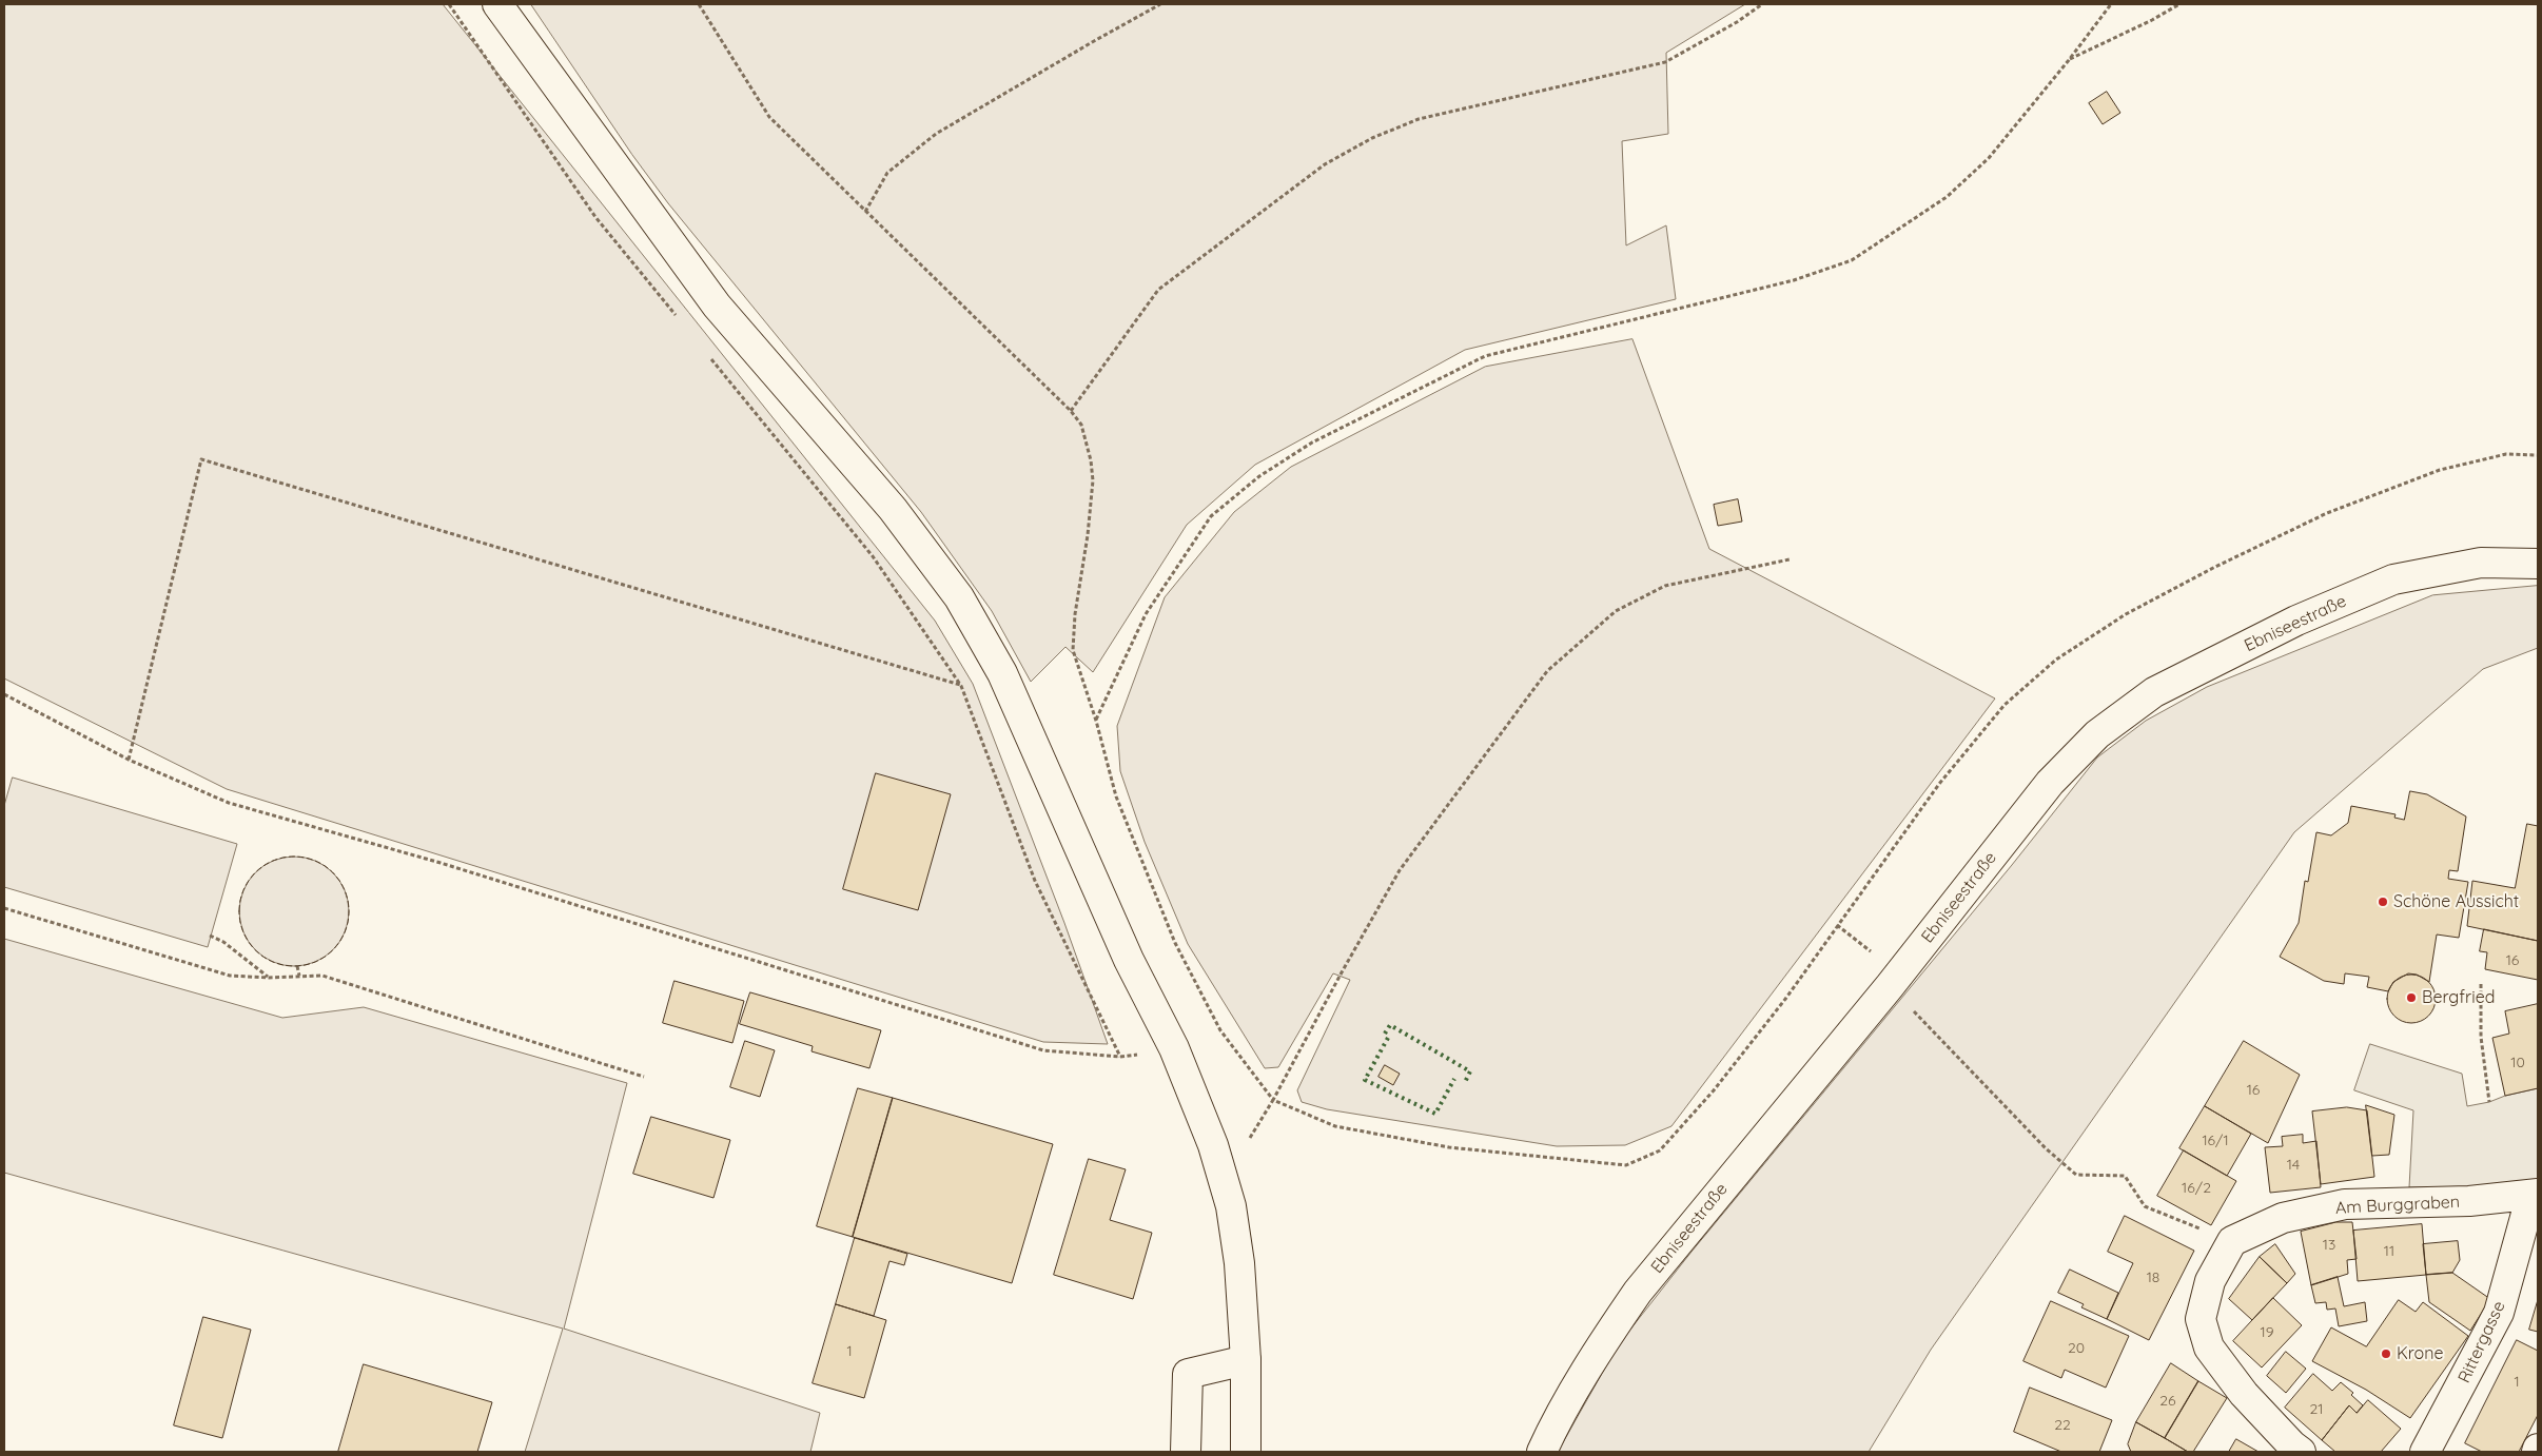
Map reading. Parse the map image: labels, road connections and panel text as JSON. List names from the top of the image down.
{
  "streets": {
    "street": ["Ebniseestraße", "Am Burggraben", "Rittergasse"]
  },
  "crossings": [
    ["Am Burggraben", "Rittergasse"]
  ],
  "places": ["Schöne Aussicht", "Bergfried", "Krone"],
  "house_numbers": [
    "16",
    "10",
    "16",
    "16/1",
    "14",
    "16/2",
    "13",
    "11",
    "18",
    "19",
    "20",
    "1",
    "1",
    "26",
    "21",
    "22"
  ]
}
